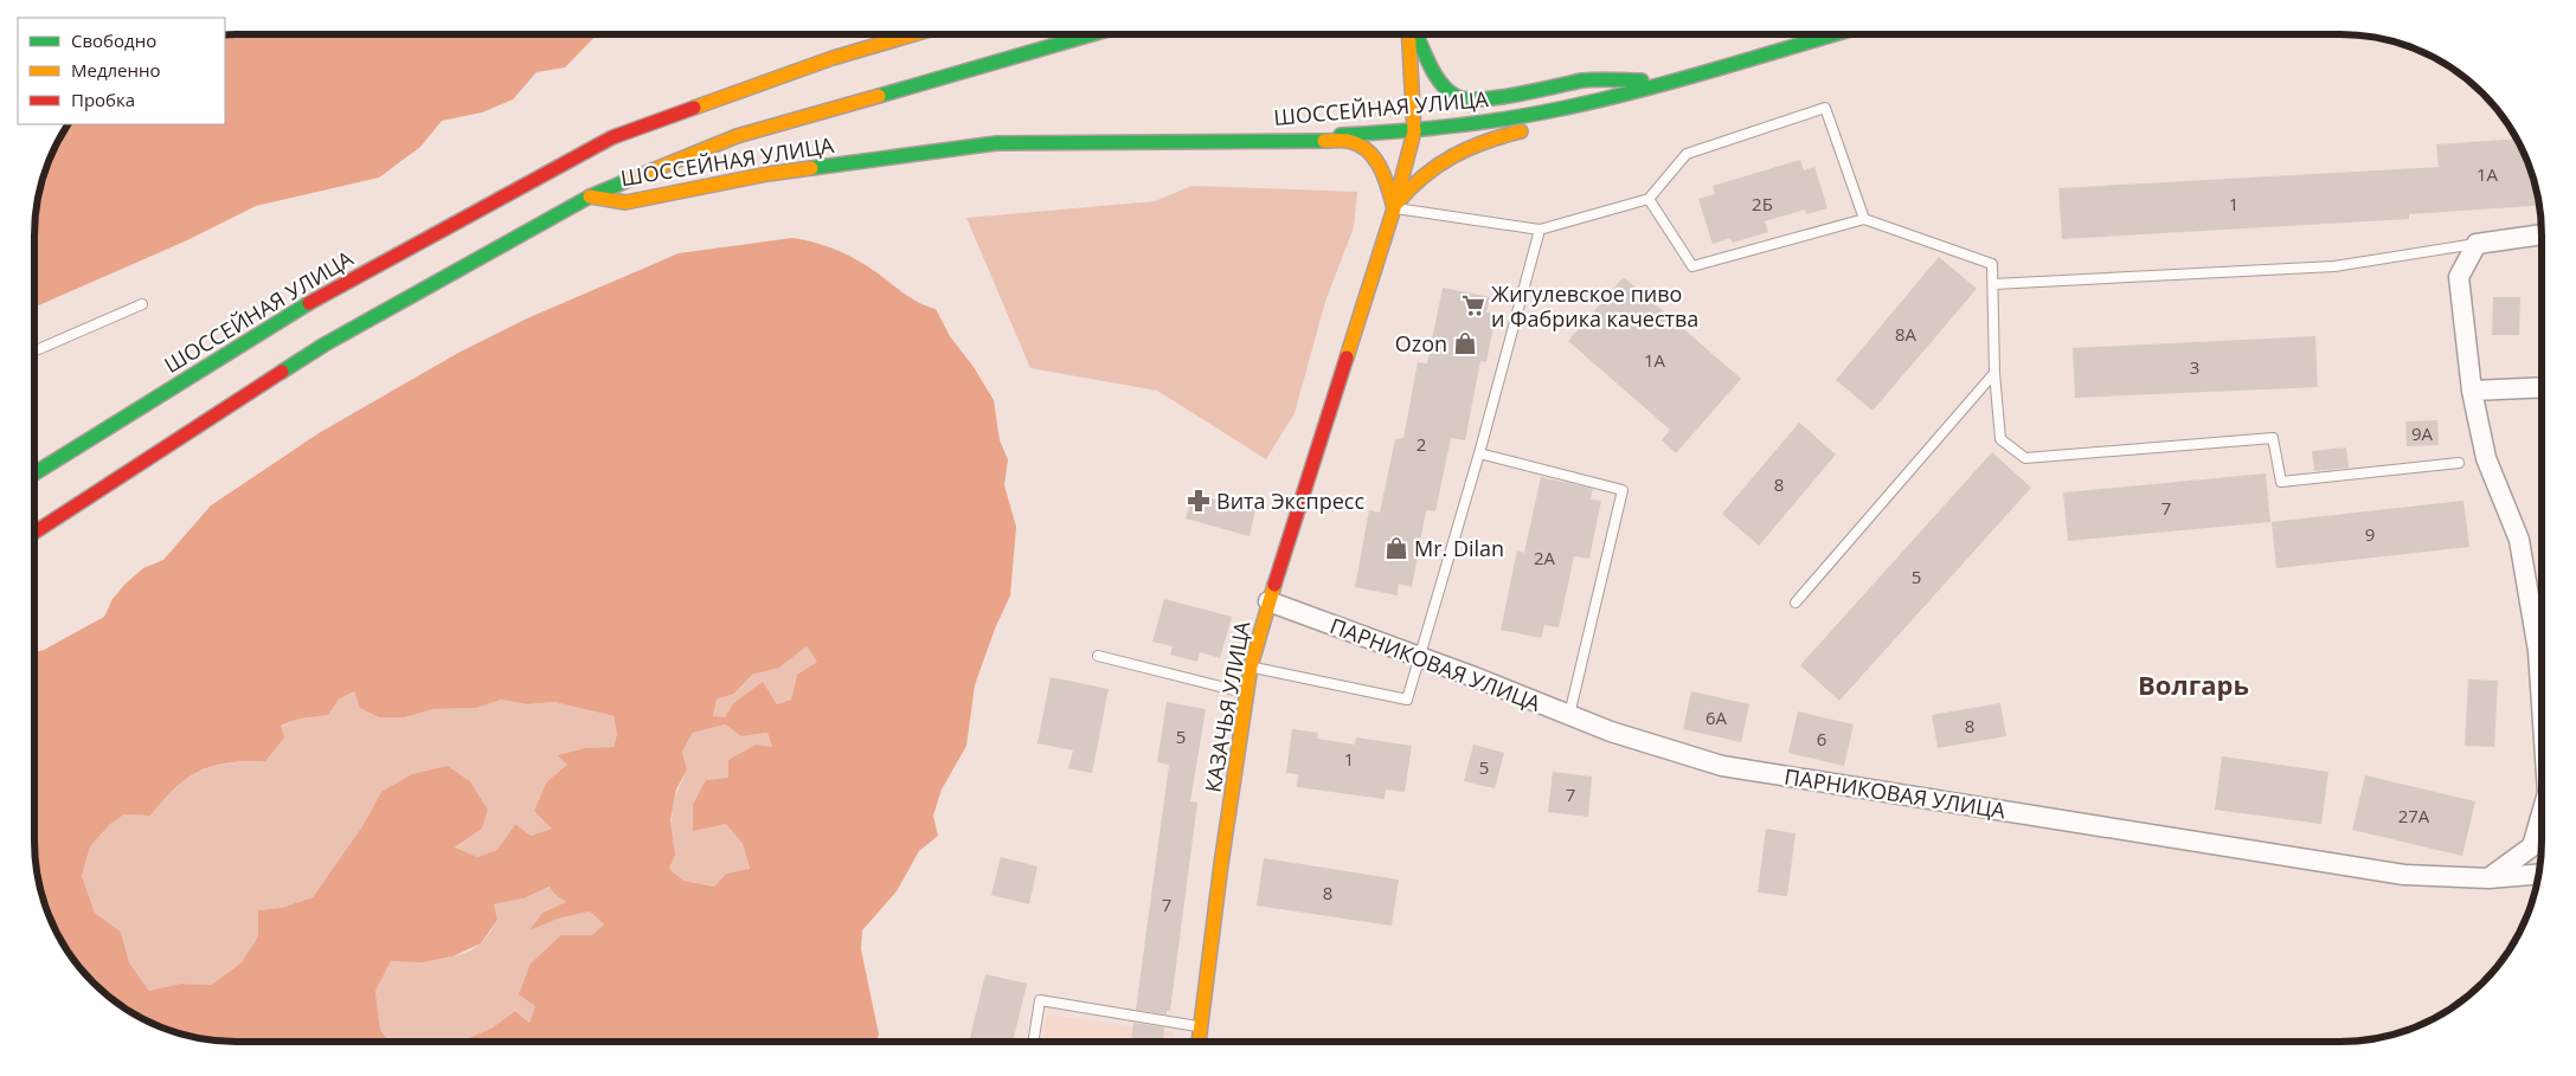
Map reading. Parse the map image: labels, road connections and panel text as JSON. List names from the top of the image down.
{
  "streets": {
    "main road": ["ШОССЕЙНАЯ УЛИЦА", "КАЗАЧЬЯ УЛИЦА"],
    "street": ["ПАРНИКОВАЯ УЛИЦА"]
  },
  "crossings": [
    ["ШОССЕЙНАЯ УЛИЦА", "КАЗАЧЬЯ УЛИЦА"],
    ["ПАРНИКОВАЯ УЛИЦА", "КАЗАЧЬЯ УЛИЦА"]
  ],
  "districts": ["Волгарь"],
  "places": {
    "supermarket": ["Жигулевское пиво и Фабрика качества"],
    "shop": ["Ozon", "Mr. Dilan"],
    "pharmacy": ["Вита Экспресс"]
  },
  "house_numbers": [
    "1А",
    "2Б",
    "1",
    "8А",
    "1А",
    "3",
    "9А",
    "2",
    "8",
    "7",
    "9",
    "2А",
    "5",
    "6А",
    "8",
    "5",
    "6",
    "1",
    "5",
    "7",
    "27А",
    "8",
    "7"
  ],
  "legend": ["Свободно", "Медленно", "Пробка"]
}
